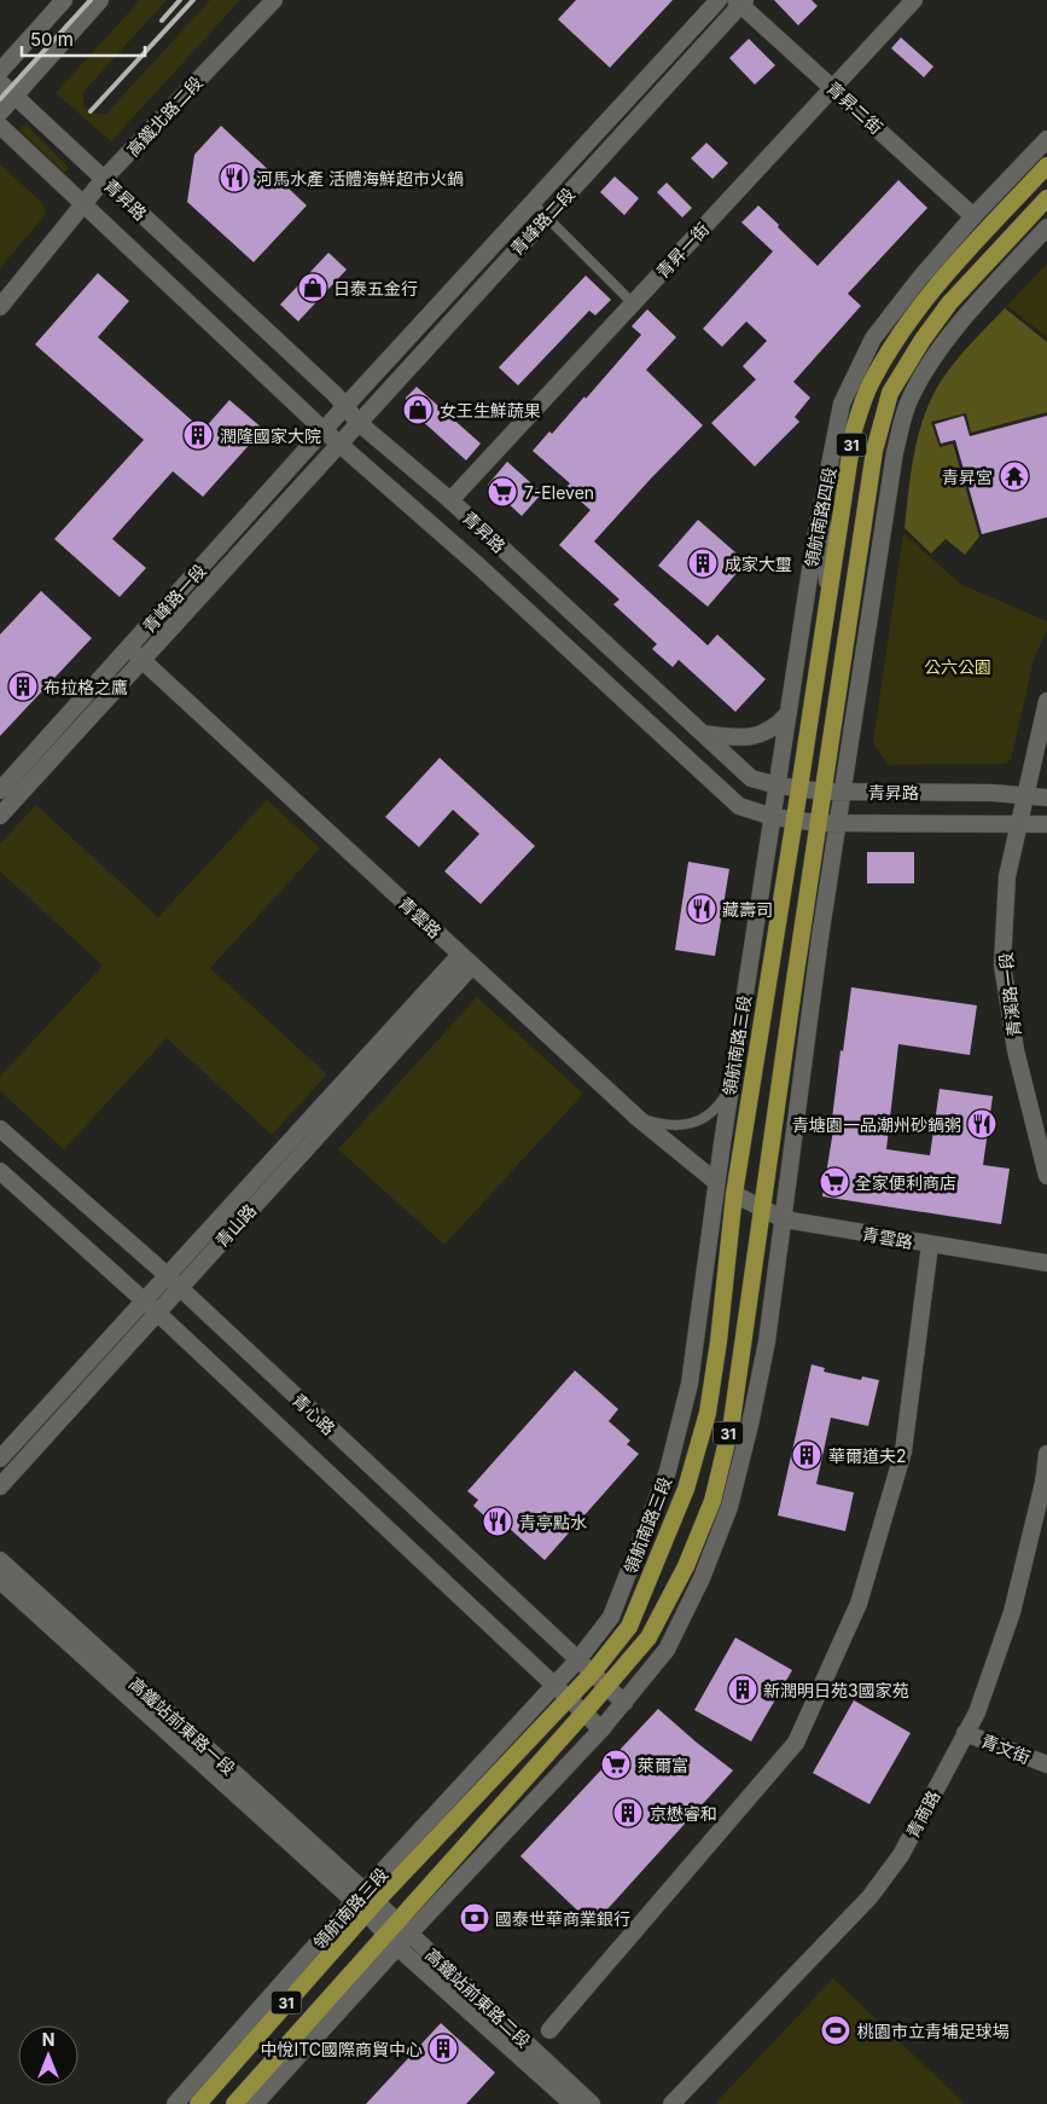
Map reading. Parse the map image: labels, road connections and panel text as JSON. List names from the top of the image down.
{
  "streets": {
    "main road": ["31", "領航南路四段", "領航南路三段"],
    "street": [
      "青昇二街",
      "高鐵北路二段",
      "青昇路",
      "青峰路二段",
      "青昇一街",
      "青峰路一段",
      "青雲路",
      "青溪路一段",
      "青山路",
      "青心路",
      "高鐵站前東路一段",
      "青文街",
      "青商路",
      "高鐵站前東路二段"
    ]
  },
  "crossings": [
    ["青昇二街", "青峰路二段"],
    ["青昇二街", "青昇一街"],
    ["青昇二街", "領航南路四段"],
    ["高鐵北路二段", "青昇路"],
    ["青昇路", "青峰路二段"],
    ["青昇路", "青昇一街"],
    ["青昇路", "31"],
    ["青昇路", "領航南路四段"],
    ["青昇路", "青峰路一段"],
    ["青昇路", "青溪路一段"],
    ["青昇路", "領航南路三段"],
    ["青峰路二段", "青峰路一段"],
    ["31", "青雲路"],
    ["31", "青心路"],
    ["31", "高鐵站前東路二段"],
    ["領航南路四段", "領航南路三段"],
    ["青峰路一段", "青雲路"],
    ["青雲路", "領航南路三段"],
    ["青雲路", "青山路"],
    ["領航南路三段", "青心路"],
    ["領航南路三段", "高鐵站前東路一段"],
    ["領航南路三段", "高鐵站前東路二段"],
    ["青山路", "青心路"],
    ["高鐵站前東路一段", "高鐵站前東路二段"],
    ["青文街", "青商路"]
  ],
  "parks": ["公六公園"],
  "places": {
    "restaurant": [
      "河馬水產 活體海鮮超市火鍋",
      "藏壽司",
      "青塘園一品潮州砂鍋粥",
      "青亭點水"
    ],
    "shop": ["日泰五金行", "女王生鮮蔬果"],
    "building": [
      "潤隆國家大院",
      "成家大璽",
      "布拉格之鷹",
      "華爾道夫2",
      "新潤明日苑3國家苑",
      "京懋睿和",
      "中悅ITC國際商貿中心"
    ],
    "temple": ["青昇宮"],
    "supermarket": ["7-Eleven", "全家便利商店", "萊爾富"],
    "bank": ["國泰世華商業銀行"],
    "sports": ["桃園市立青埔足球場"]
  },
  "scale_bar": "50 m",
  "north": "top"
}
